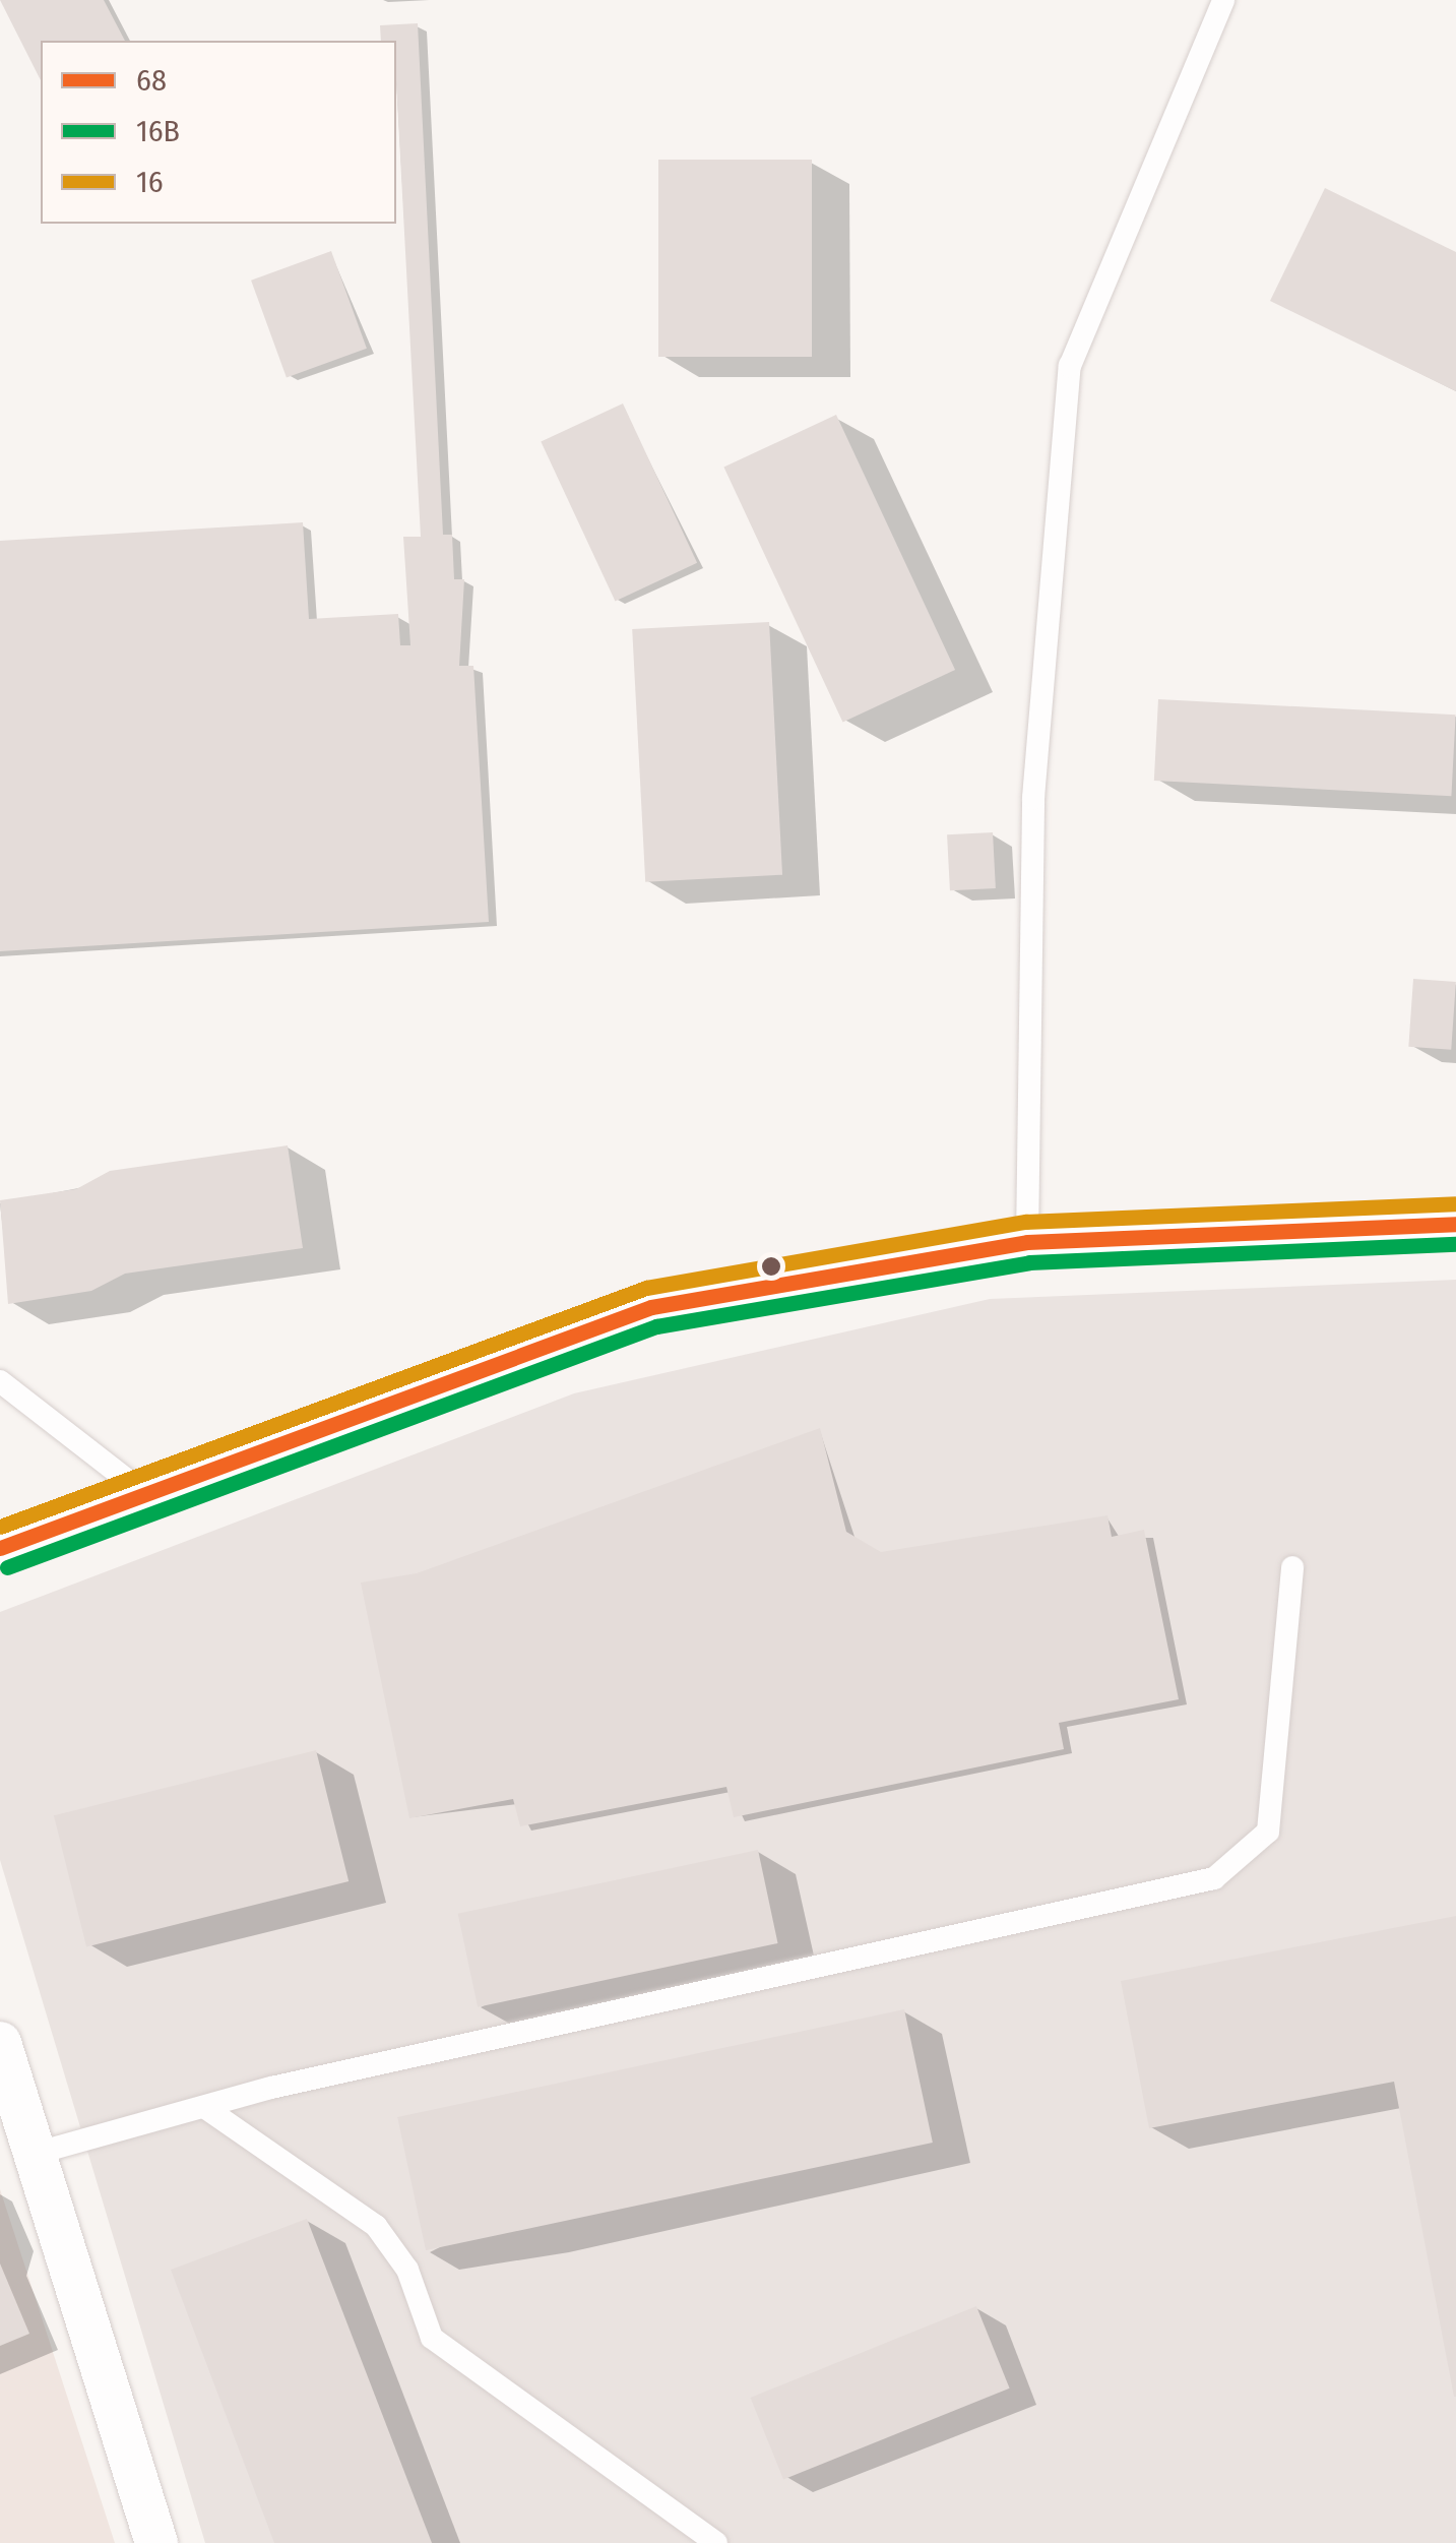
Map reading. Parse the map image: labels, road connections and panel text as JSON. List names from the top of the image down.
{
  "lines": ["transit line 16", "transit line 68", "transit line 16В"],
  "legend": ["68", "16В", "16"]
}
